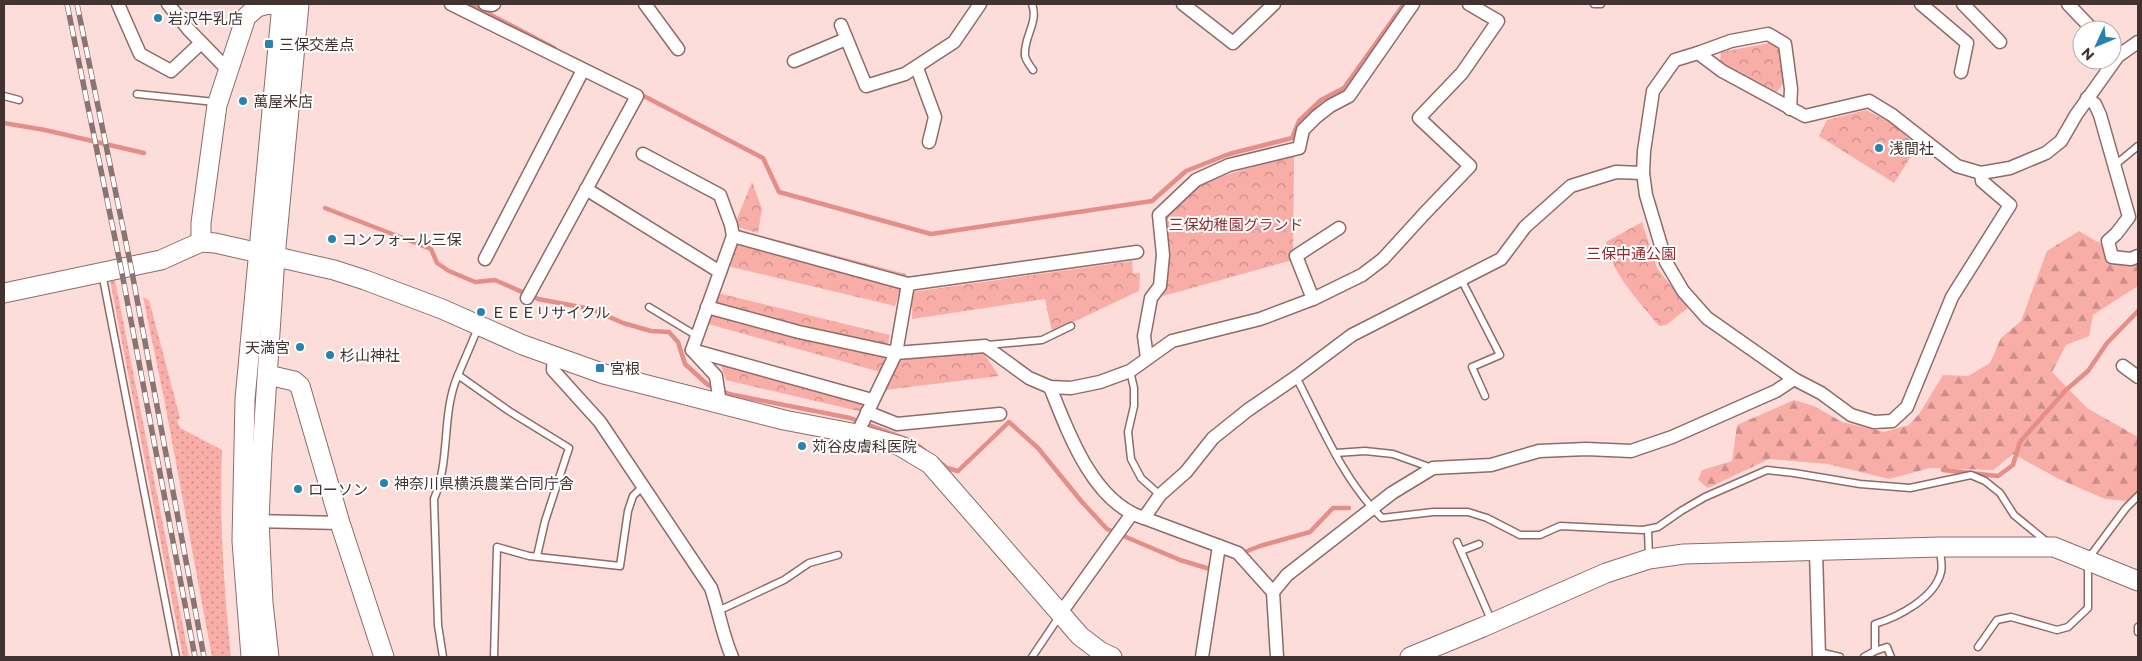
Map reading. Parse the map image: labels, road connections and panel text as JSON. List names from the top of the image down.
{
  "parks": ["三保幼稚園グランド", "三保中通公園"],
  "places": {
    "other": [
      "岩沢牛乳店",
      "萬屋米店",
      "浅間社",
      "コンフォール三保",
      "ＥＥＥリサイクル",
      "天満宮",
      "杉山神社",
      "苅谷皮膚科医院",
      "神奈川県横浜農業合同庁舎",
      "ローソン"
    ],
    "transit": ["三保交差点", "宮根"]
  },
  "north": "bottom left"
}
